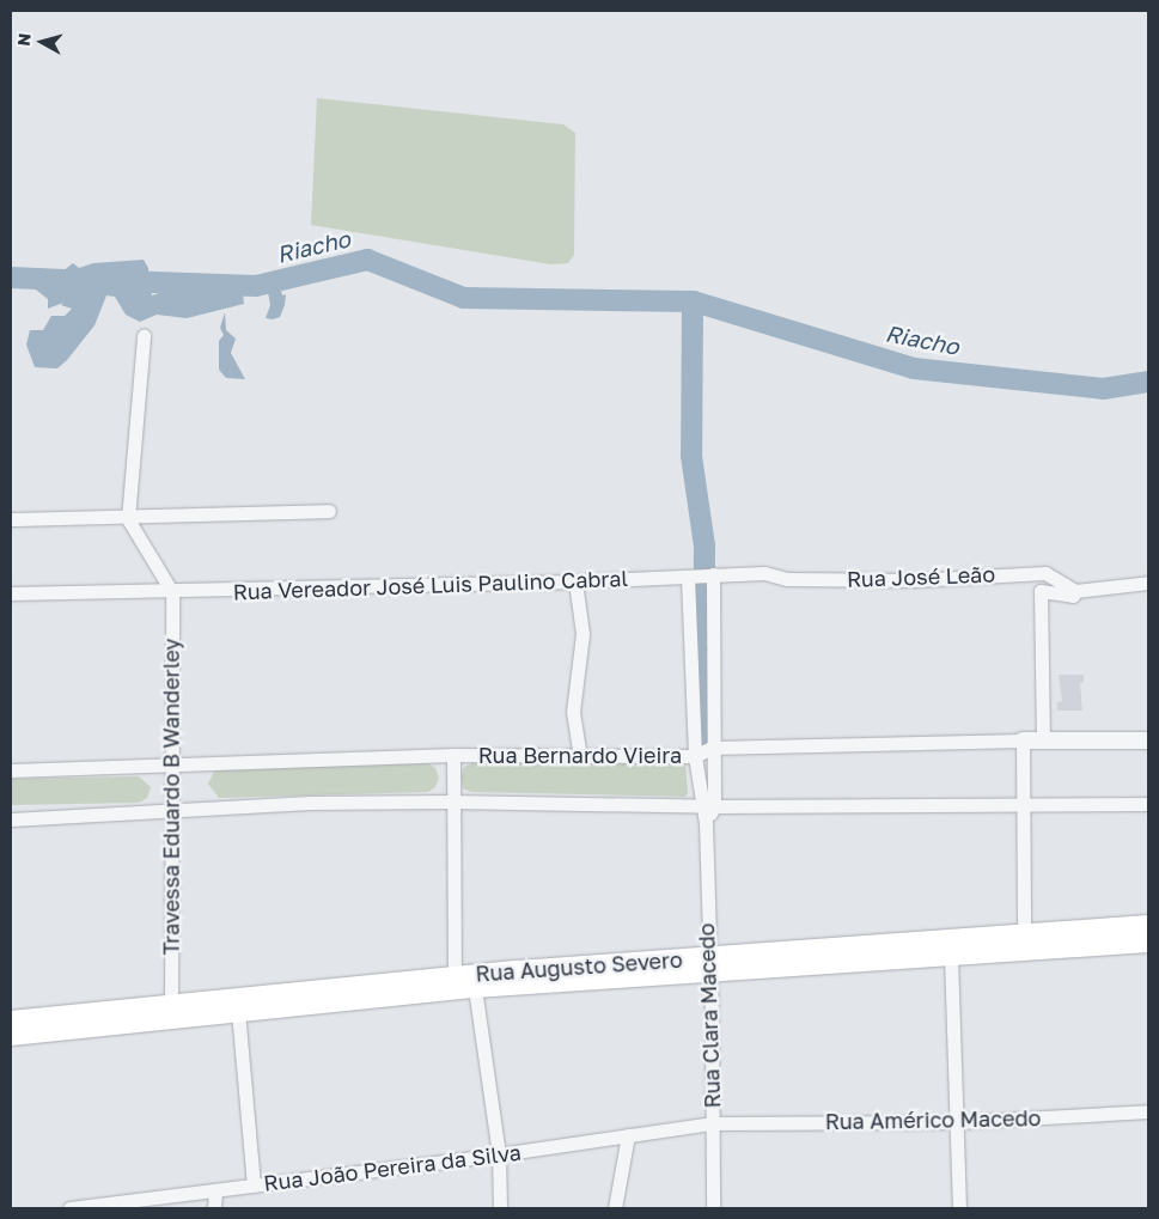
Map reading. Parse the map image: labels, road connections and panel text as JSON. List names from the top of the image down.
{
  "streets": {
    "main road": ["Rua Augusto Severo"],
    "street": [
      "Rua José Leão",
      "Rua Vereador José Luis Paulino Cabral",
      "Rua Bernardo Vieira",
      "Travessa Eduardo B Wanderley",
      "Rua Clara Macedo",
      "Rua Américo Macedo",
      "Rua João Pereira da Silva"
    ]
  },
  "crossings": [
    ["Rua José Leão", "Rua Vereador José Luis Paulino Cabral"],
    ["Rua José Leão", "Rua Clara Macedo"],
    ["Rua Vereador José Luis Paulino Cabral", "Travessa Eduardo B Wanderley"],
    ["Rua Vereador José Luis Paulino Cabral", "Rua Clara Macedo"],
    ["Rua Bernardo Vieira", "Travessa Eduardo B Wanderley"],
    ["Rua Bernardo Vieira", "Rua Clara Macedo"],
    ["Travessa Eduardo B Wanderley", "Rua Augusto Severo"],
    ["Rua Augusto Severo", "Rua Clara Macedo"],
    ["Rua Clara Macedo", "Rua Américo Macedo"],
    ["Rua Clara Macedo", "Rua João Pereira da Silva"],
    ["Rua Américo Macedo", "Rua João Pereira da Silva"]
  ],
  "water": ["Riacho"],
  "north": "left"
}
